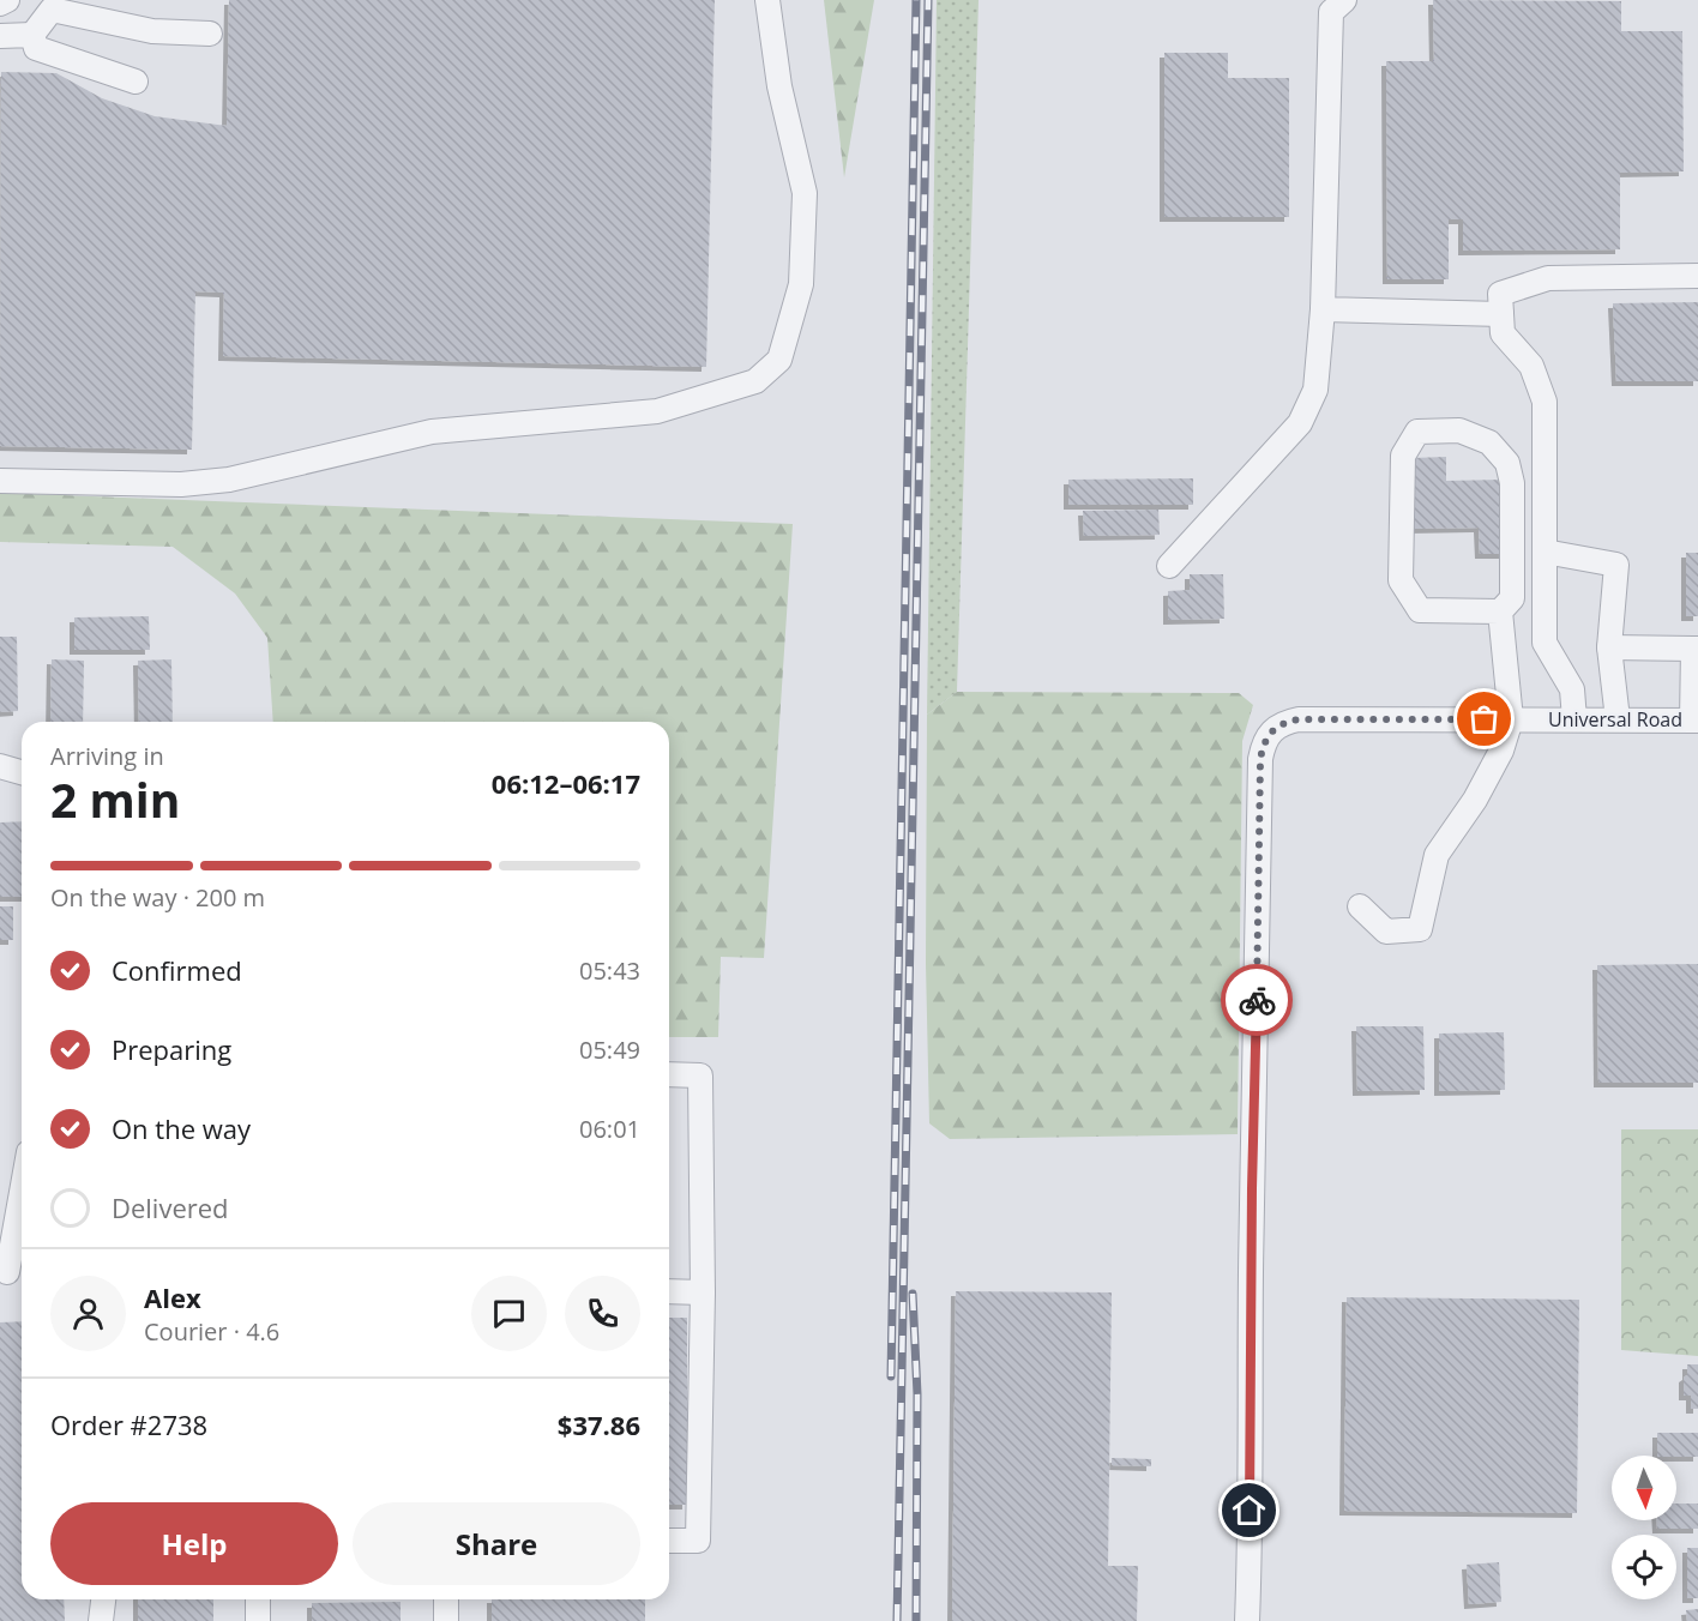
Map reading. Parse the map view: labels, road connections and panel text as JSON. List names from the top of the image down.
{
  "streets": {
    "street": ["Universal Road"]
  },
  "north": "bottom",
  "page": {
    "heading": ["2 min", "Arriving in", "06:12–06:17"],
    "panel": [
      "Alex",
      "Courier · 4.6",
      "Order #2738",
      "$37.86"
    ],
    "bar": "On the way · 200 m",
    "list": [
      ["Confirmed", "05:43"],
      ["Preparing", "05:49"],
      ["On the way", "06:01"],
      "Delivered"
    ],
    "buttons": ["Help", "Share"]
  }
}
